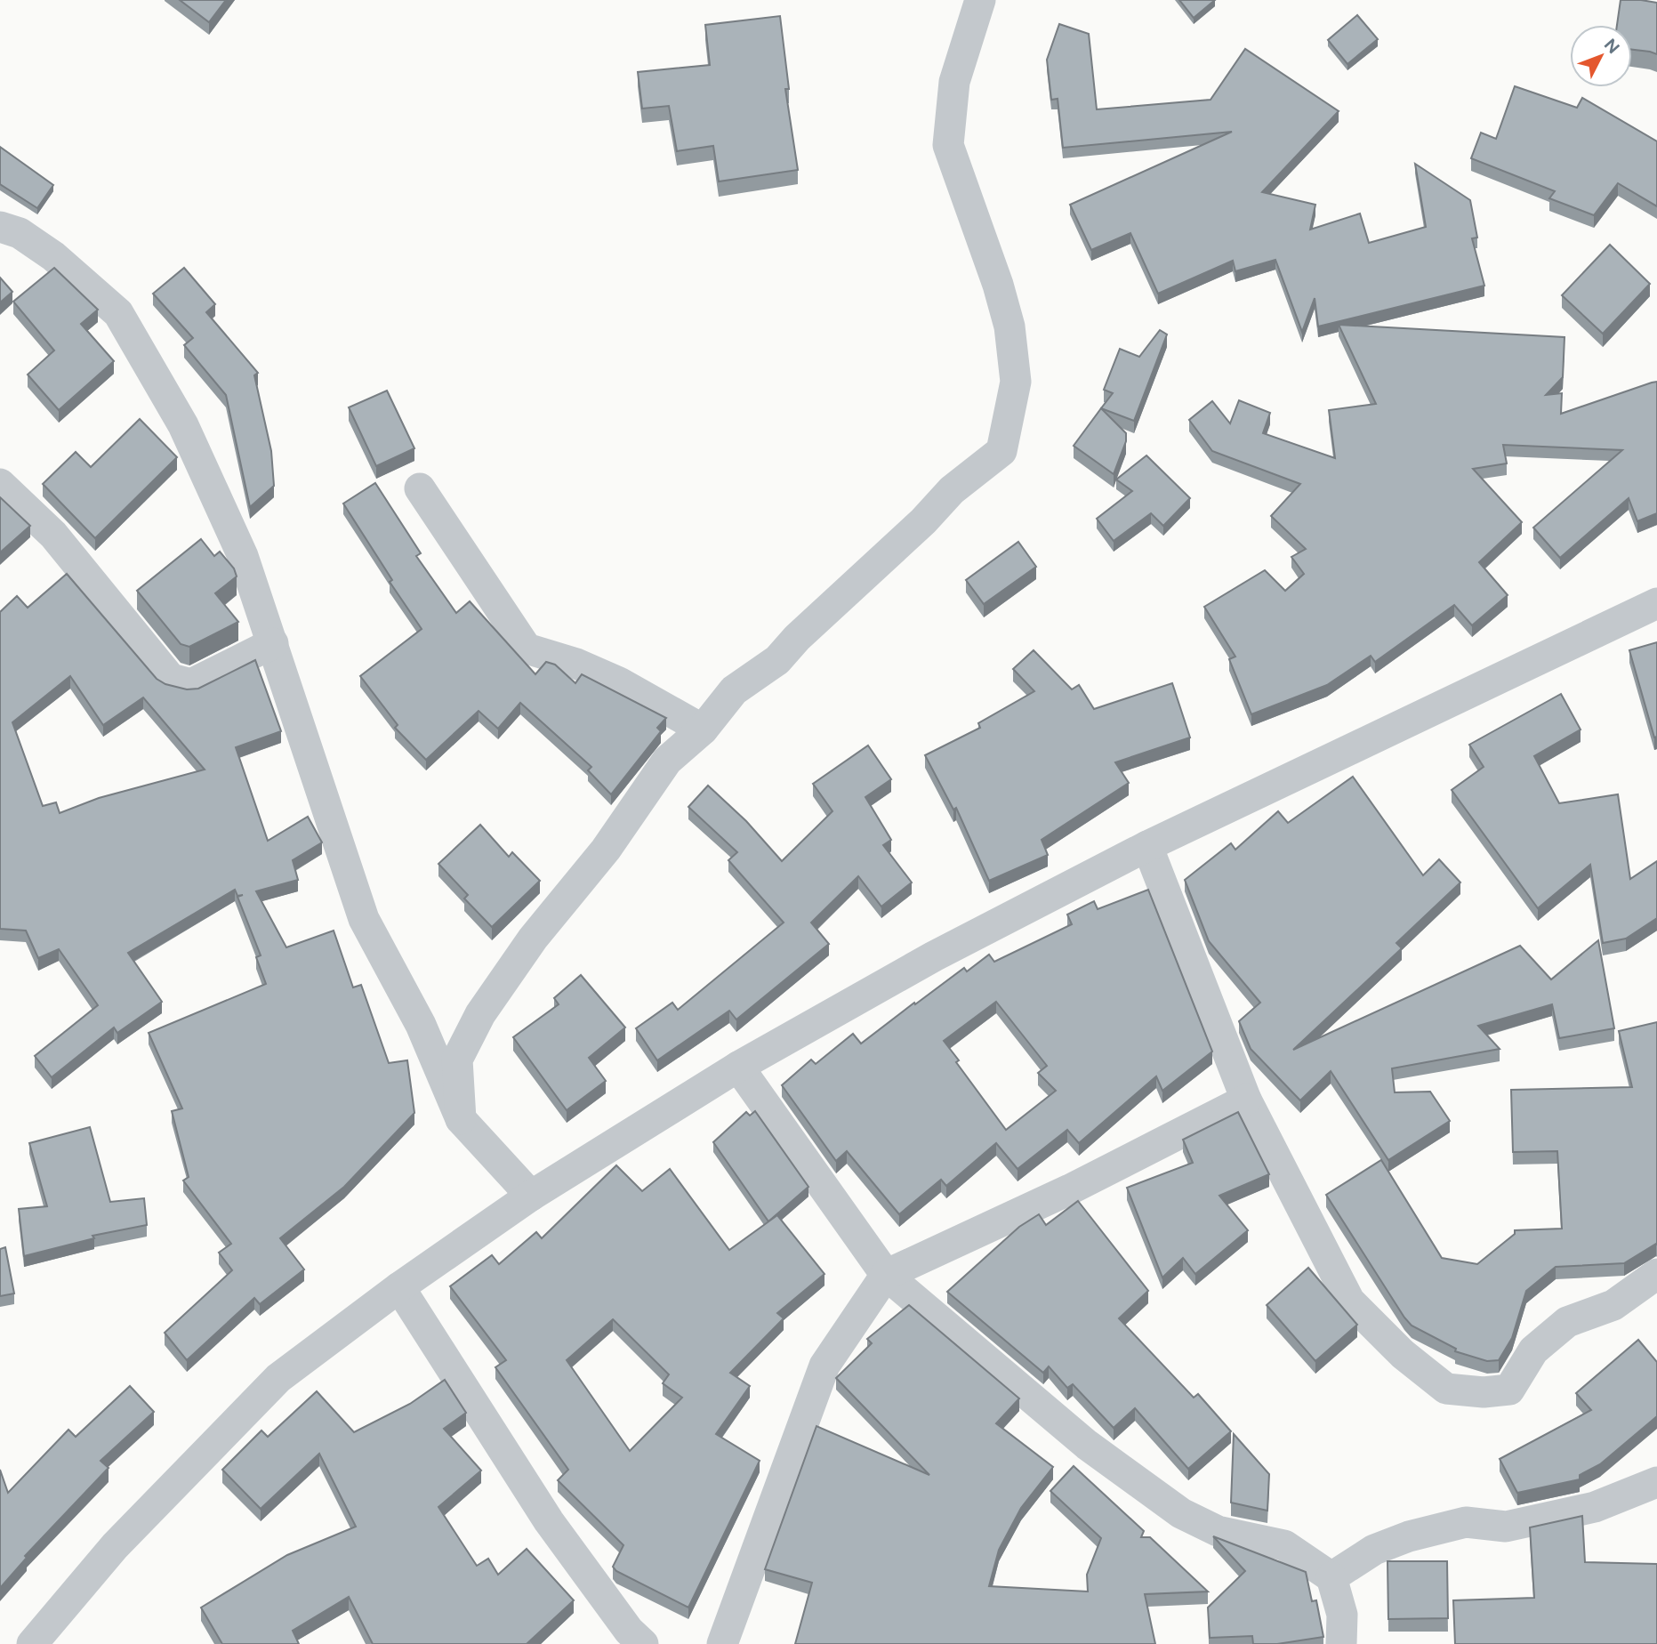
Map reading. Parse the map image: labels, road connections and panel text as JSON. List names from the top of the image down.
{
  "north": "top right"
}
